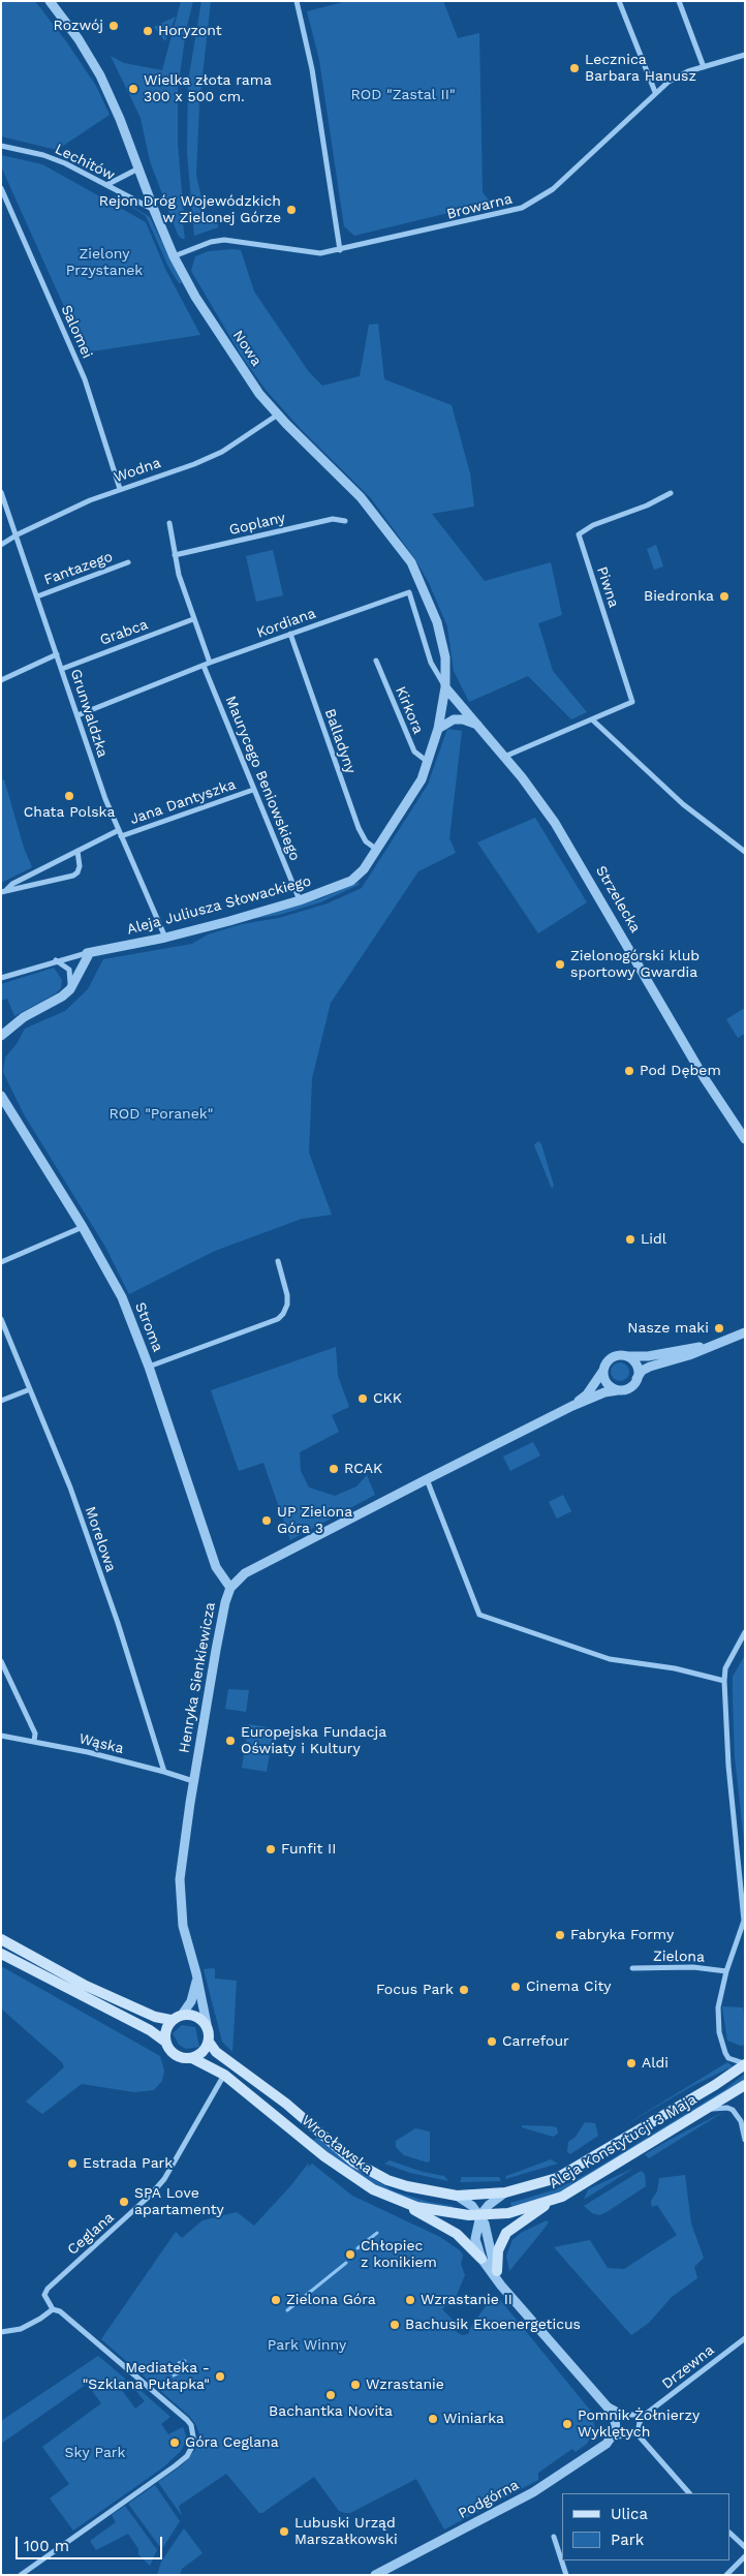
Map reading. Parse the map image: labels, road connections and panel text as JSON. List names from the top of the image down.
{
  "streets": {
    "main road": ["Aleja Konstytucji 3 Maja", "Wrocławska"],
    "street": [
      "Lechitów",
      "Browarna",
      "Salomei",
      "Nowa",
      "Wodna",
      "Goplany",
      "Fantazego",
      "Piwna",
      "Kordiana",
      "Grabca",
      "Kirkora",
      "Grunwaldzka",
      "Balladyny",
      "Maurycego Beniowskiego",
      "Jana Dantyszka",
      "Strzelecka",
      "Aleja Juliusza Słowackiego",
      "Stroma",
      "Morelowa",
      "Henryka Sienkiewicza",
      "Wąska",
      "Zielona",
      "Ceglana",
      "Drzewna",
      "Podgórna"
    ]
  },
  "crossings": [
    ["Lechitów", "Nowa"],
    ["Browarna", "Nowa"],
    ["Salomei", "Wodna"],
    ["Nowa", "Wodna"],
    ["Nowa", "Kordiana"],
    ["Nowa", "Strzelecka"],
    ["Nowa", "Aleja Juliusza Słowackiego"],
    ["Wodna", "Grunwaldzka"],
    ["Fantazego", "Grunwaldzka"],
    ["Piwna", "Strzelecka"],
    ["Kordiana", "Grunwaldzka"],
    ["Kordiana", "Balladyny"],
    ["Kordiana", "Maurycego Beniowskiego"],
    ["Kordiana", "Strzelecka"],
    ["Kordiana", "Aleja Juliusza Słowackiego"],
    ["Grabca", "Grunwaldzka"],
    ["Kirkora", "Aleja Juliusza Słowackiego"],
    ["Grunwaldzka", "Jana Dantyszka"],
    ["Grunwaldzka", "Aleja Juliusza Słowackiego"],
    ["Balladyny", "Aleja Juliusza Słowackiego"],
    ["Maurycego Beniowskiego", "Jana Dantyszka"],
    ["Maurycego Beniowskiego", "Aleja Juliusza Słowackiego"],
    ["Strzelecka", "Aleja Juliusza Słowackiego"],
    ["Stroma", "Henryka Sienkiewicza"],
    ["Morelowa", "Wąska"],
    ["Henryka Sienkiewicza", "Wąska"],
    ["Henryka Sienkiewicza", "Wrocławska"],
    ["Aleja Konstytucji 3 Maja", "Wrocławska"],
    ["Wrocławska", "Ceglana"]
  ],
  "parks": [
    "ROD \"Zastal II\"",
    "Zielony Przystanek",
    "ROD \"Poranek\"",
    "Park Winny",
    "Sky Park"
  ],
  "places": [
    "Rozwój",
    "Horyzont",
    "Lecznica Barbara Hanusz",
    "Wielka złota rama 300 x 500 cm.",
    "Rejon Dróg Wojewódzkich w Zielonej Górze",
    "Biedronka",
    "Chata Polska",
    "Zielonogórski klub sportowy Gwardia",
    "Pod Dębem",
    "Lidl",
    "Nasze maki",
    "CKK",
    "RCAK",
    "UP Zielona Góra 3",
    "Europejska Fundacja Oświaty i Kultury",
    "Funfit II",
    "Fabryka Formy",
    "Cinema City",
    "Focus Park",
    "Carrefour",
    "Aldi",
    "Estrada Park",
    "SPA Love apartamenty",
    "Chłopiec z konikiem",
    "Zielona Góra",
    "Wzrastanie II",
    "Bachusik Ekoenergeticus",
    "Mediateka - \"Szklana Pułapka\"",
    "Wzrastanie",
    "Bachantka Novita",
    "Winiarka",
    "Pomnik Żołnierzy Wyklętych",
    "Góra Ceglana",
    "Lubuski Urząd Marszałkowski"
  ],
  "legend": ["Ulica", "Park"],
  "scale_bar": "100 m"
}
